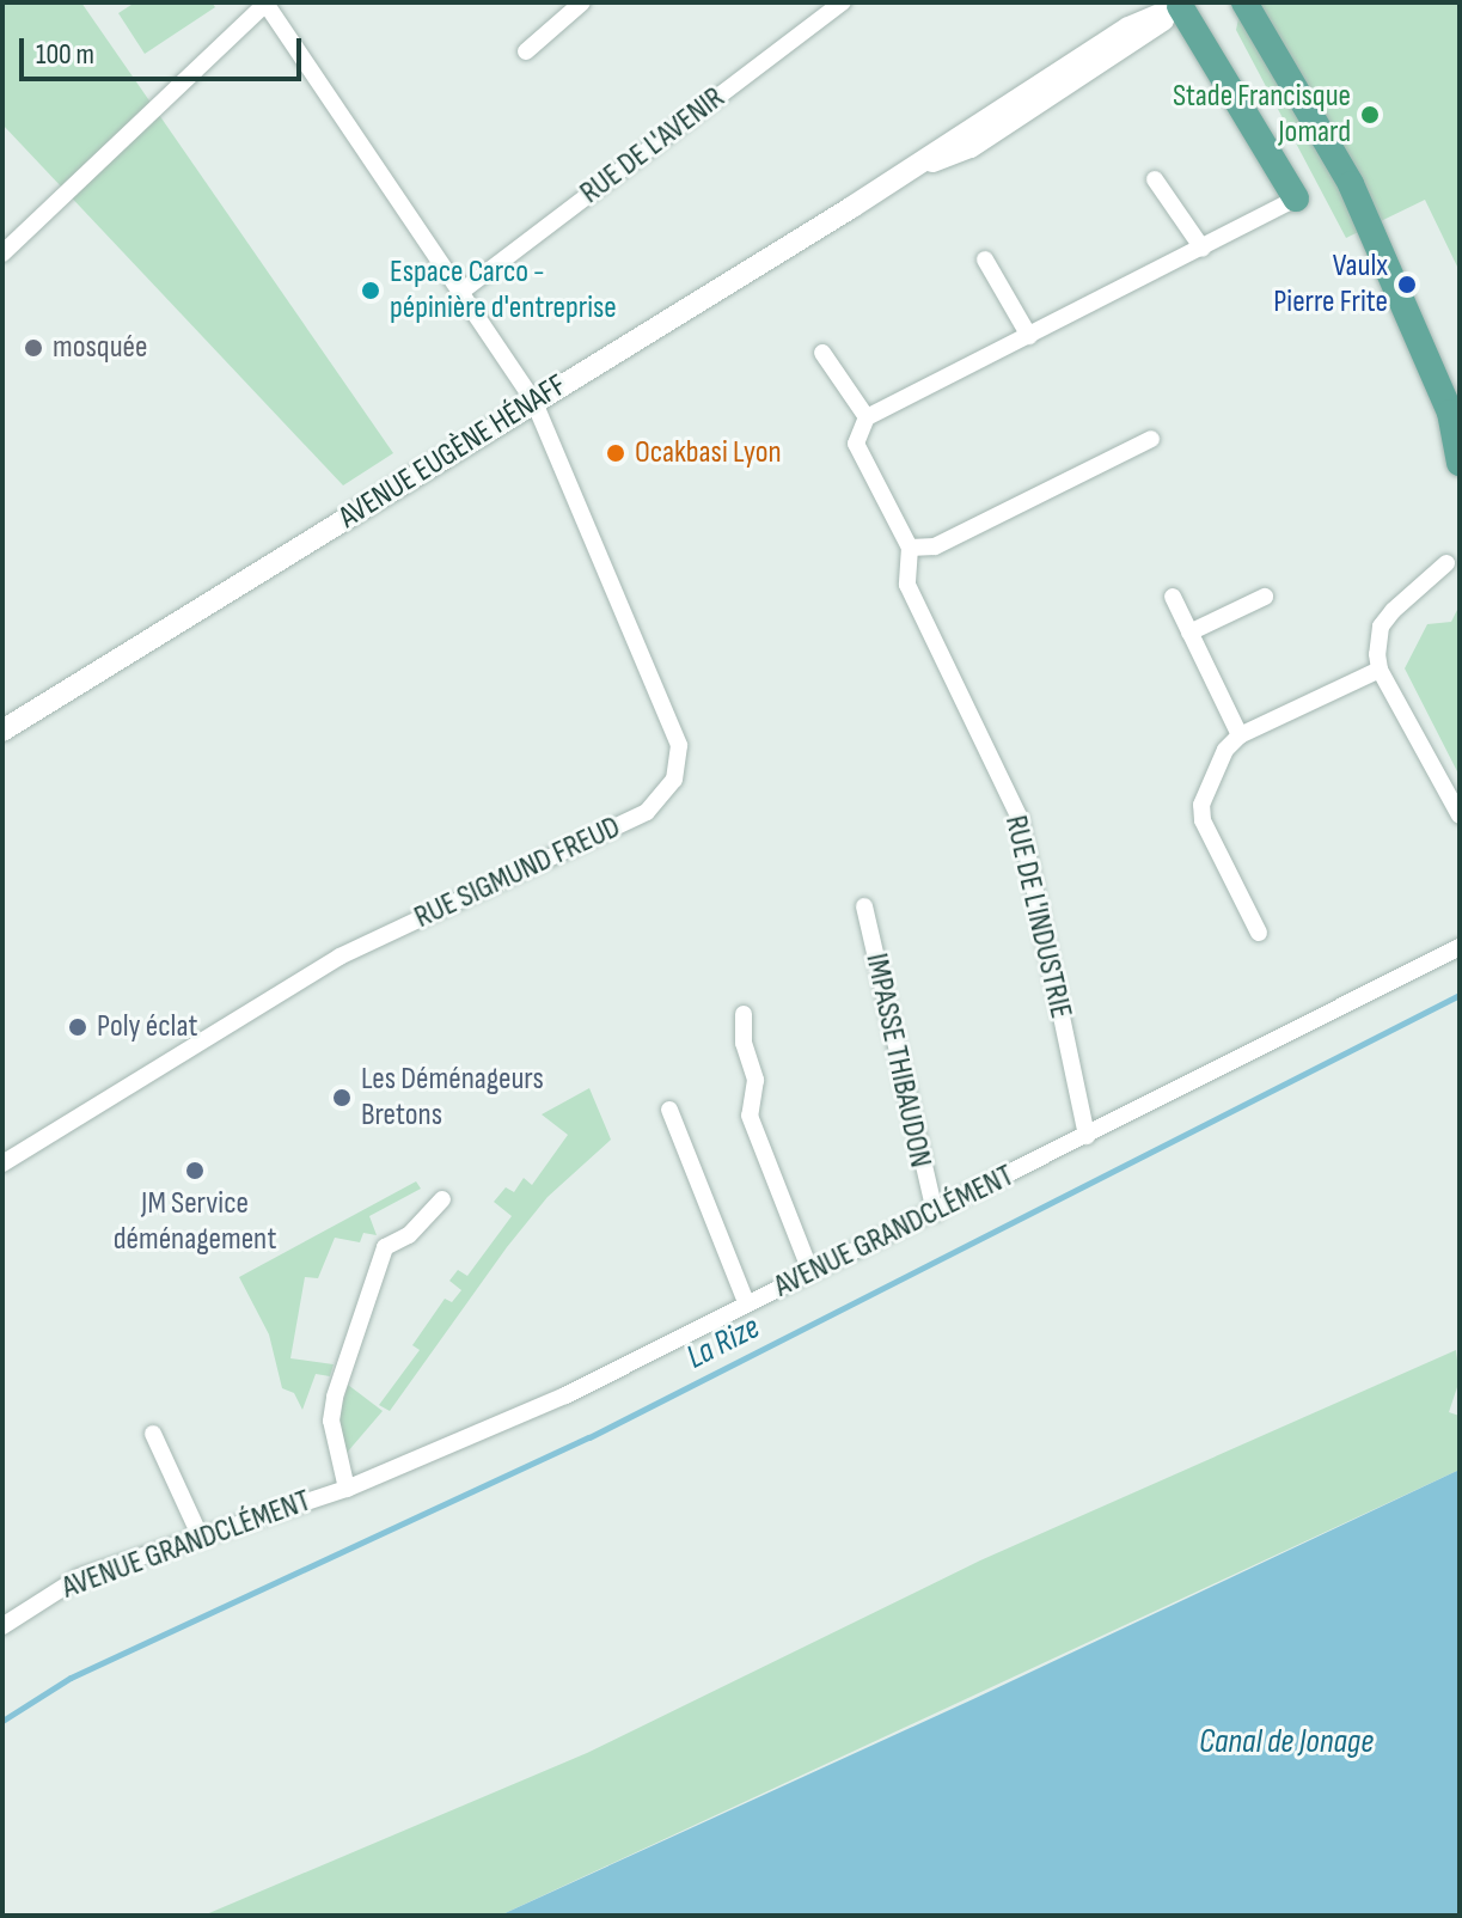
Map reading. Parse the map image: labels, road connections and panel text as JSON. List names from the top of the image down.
{
  "streets": {
    "main road": ["AVENUE EUGÈNE HÉNAFF"],
    "street": [
      "RUE DE L'AVENIR",
      "RUE SIGMUND FREUD",
      "RUE DE L'INDUSTRIE",
      "IMPASSE THIBAUDON",
      "AVENUE GRANDCLÉMENT"
    ]
  },
  "crossings": [
    ["RUE DE L'AVENIR", "RUE SIGMUND FREUD"],
    ["AVENUE EUGÈNE HÉNAFF", "RUE SIGMUND FREUD"],
    ["RUE DE L'INDUSTRIE", "AVENUE GRANDCLÉMENT"],
    ["IMPASSE THIBAUDON", "AVENUE GRANDCLÉMENT"]
  ],
  "water": ["La Rize", "Canal de Jonage"],
  "places": [
    "Stade Francisque Jomard",
    "Vaulx Pierre Frite",
    "Espace Carco - pépinière d'entreprise",
    "mosquée",
    "Ocakbasi Lyon",
    "Poly éclat",
    "Les Déménageurs Bretons",
    "JM Service déménagement"
  ],
  "scale_bar": "100 m"
}
